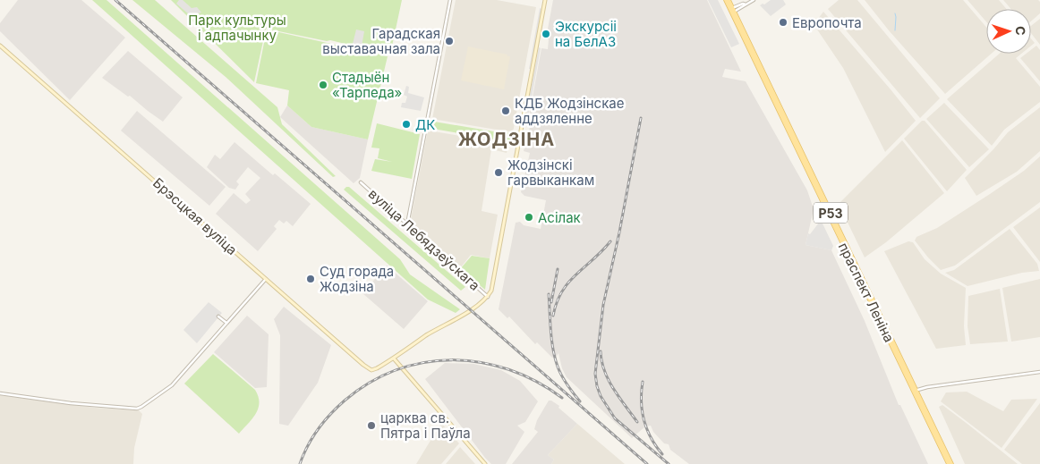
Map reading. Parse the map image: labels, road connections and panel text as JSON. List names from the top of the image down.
{
  "streets": {
    "main road": ["Р53", "Брэсцкая вуліца", "праспект Леніна"],
    "street": ["вуліца Лебядзеўскага"]
  },
  "crossings": [
    ["Брэсцкая вуліца", "вуліца Лебядзеўскага"]
  ],
  "districts": ["ЖОДЗІНА"],
  "parks": ["Парк культуры і адпачынку"],
  "places": [
    "Европочта",
    "Экскурсіі на БелАЗ",
    "Гарадская выставачная зала",
    "Стадыён «Тарпеда»",
    "КДБ Жодзінскае аддзяленне",
    "ДК",
    "Жодзінскі гарвыканкам",
    "Асілак",
    "Суд горада Жодзіна",
    "царква св. Пятра і Паўла"
  ],
  "north": "right"
}
